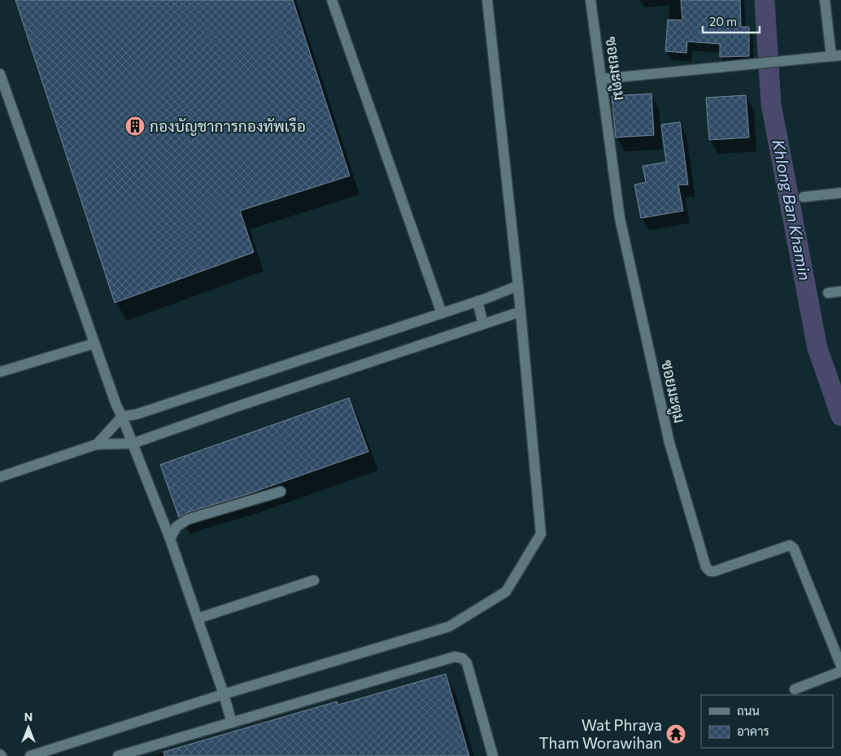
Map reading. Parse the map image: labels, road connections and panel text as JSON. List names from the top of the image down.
{
  "streets": {
    "street": ["ซอยมะตูม"]
  },
  "water": ["Khlong Ban Khamin"],
  "places": {
    "building": ["กองบัญชาการกองทัพเรือ"],
    "temple": ["Wat Phraya Tham Worawihan"]
  },
  "legend": ["ถนน", "อาคาร"],
  "scale_bar": "20 m",
  "north": "top"
}
